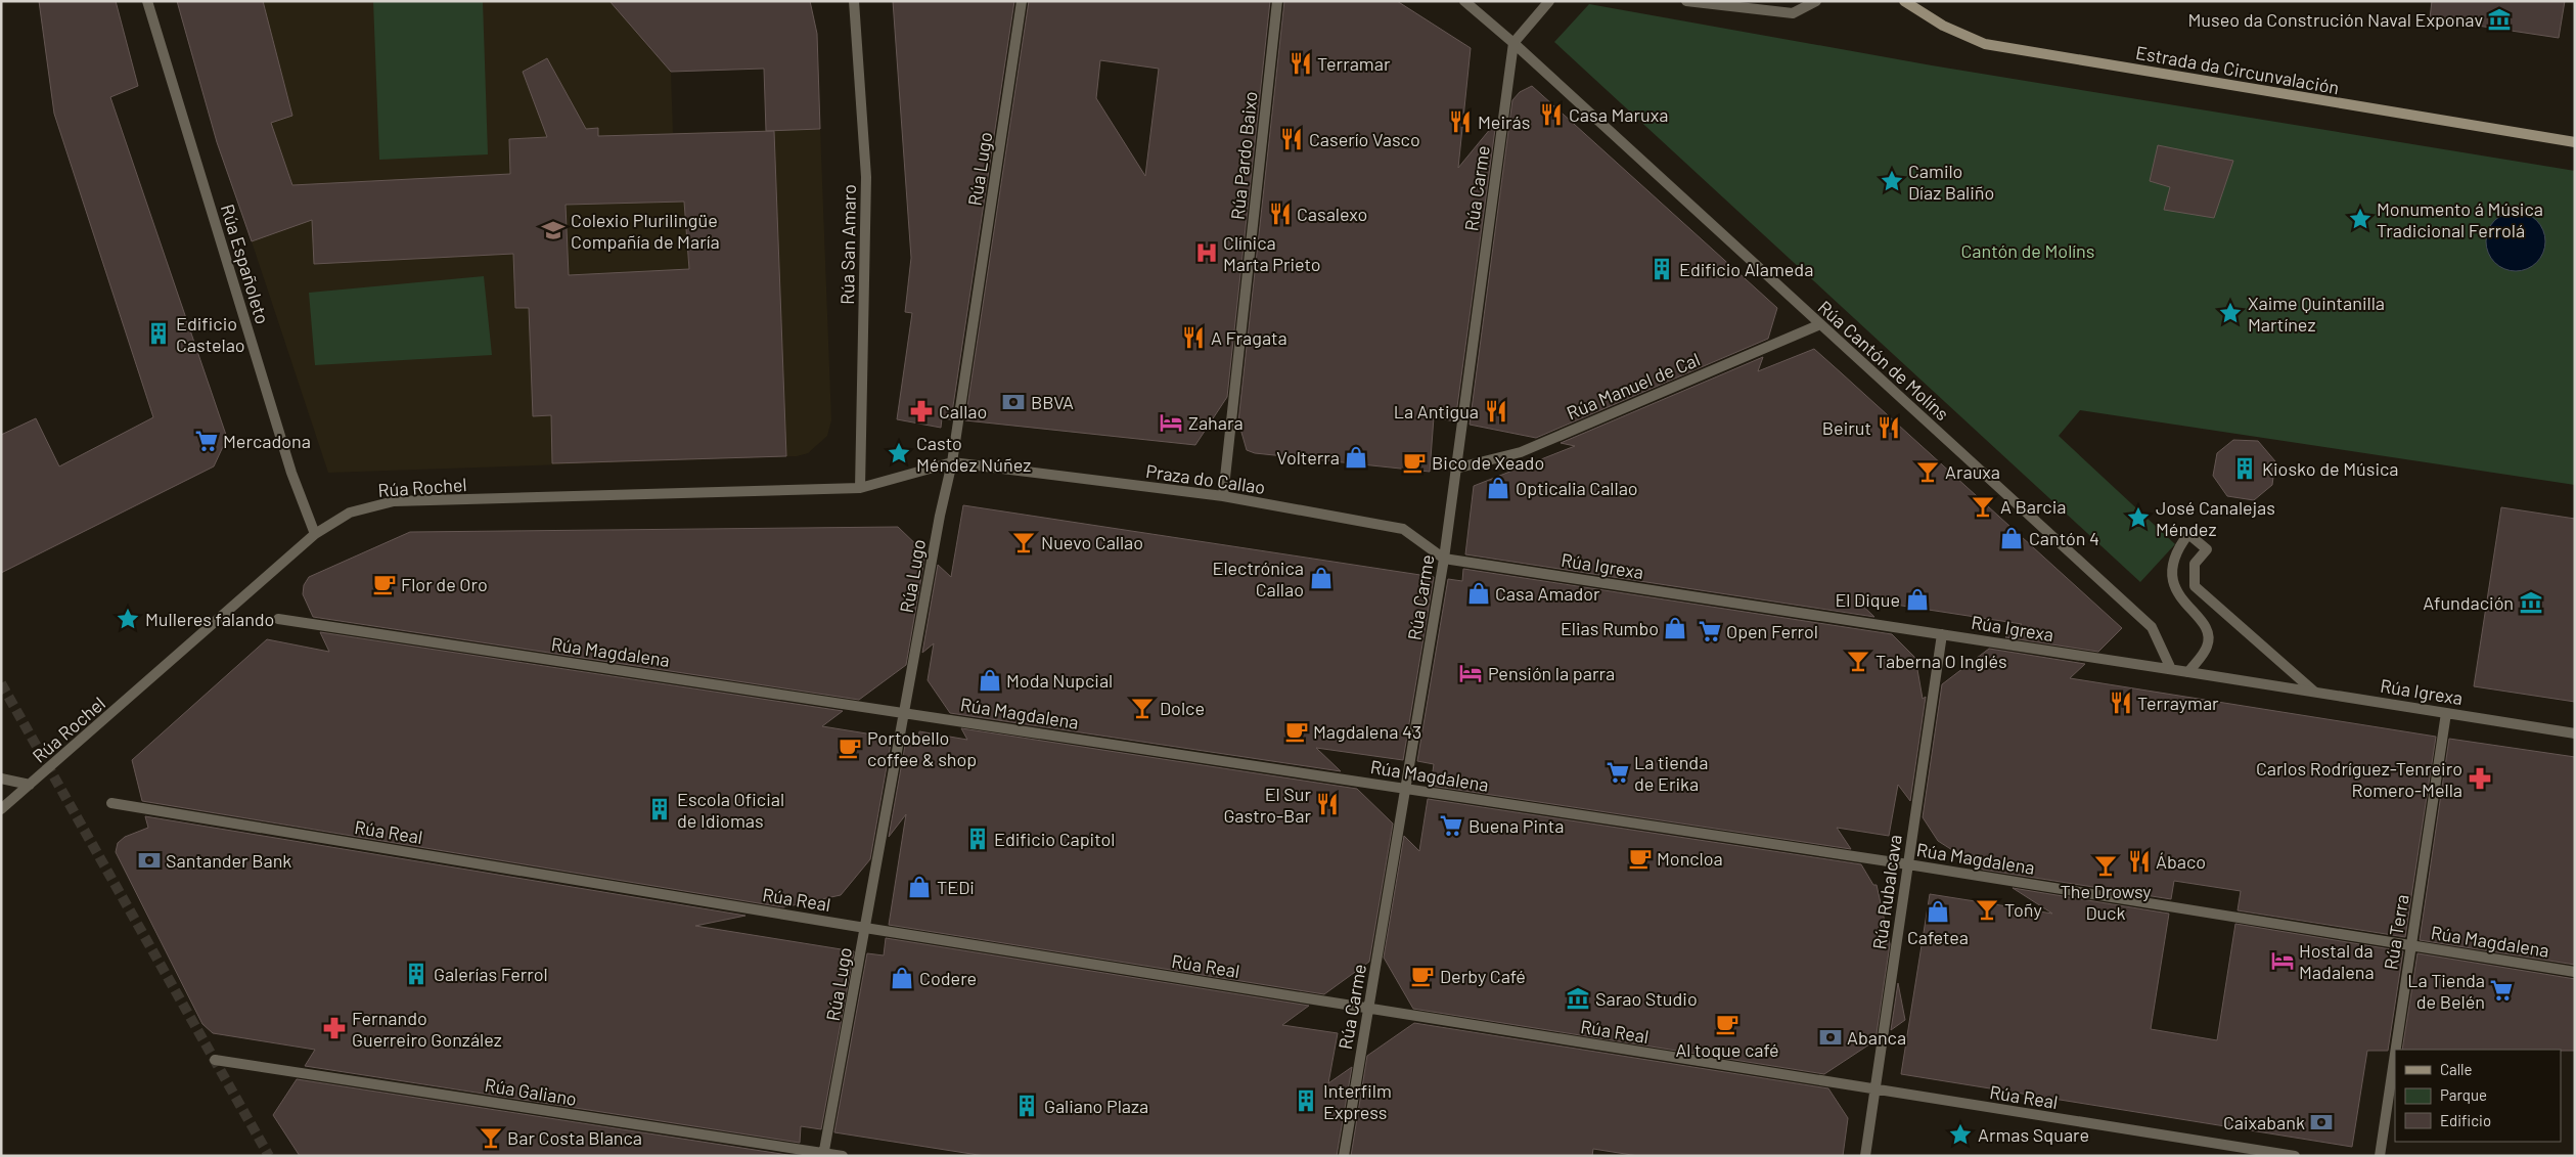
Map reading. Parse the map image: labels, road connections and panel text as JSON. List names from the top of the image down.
{
  "streets": {
    "main road": ["Estrada da Circunvalación"],
    "street": [
      "Rúa Pardo Baixo",
      "Rúa Lugo",
      "Rúa Carme",
      "Rúa San Amaro",
      "Rúa Españoleto",
      "Rúa Cantón de Molíns",
      "Rúa Manuel de Cal",
      "Praza do Callao",
      "Rúa Rochel",
      "Rúa Igrexa",
      "Rúa Magdalena",
      "Rúa Real",
      "Rúa Rubalcava",
      "Rúa Terra",
      "Rúa Galiano"
    ]
  },
  "crossings": [
    ["Rúa Pardo Baixo", "Praza do Callao"],
    ["Rúa Lugo", "Praza do Callao"],
    ["Rúa Lugo", "Rúa Rochel"],
    ["Rúa Lugo", "Rúa Magdalena"],
    ["Rúa Lugo", "Rúa Real"],
    ["Rúa Lugo", "Rúa Galiano"],
    ["Rúa Carme", "Rúa Cantón de Molíns"],
    ["Rúa Carme", "Rúa Manuel de Cal"],
    ["Rúa Carme", "Praza do Callao"],
    ["Rúa Carme", "Rúa Igrexa"],
    ["Rúa Carme", "Rúa Magdalena"],
    ["Rúa Carme", "Rúa Real"],
    ["Rúa San Amaro", "Rúa Rochel"],
    ["Rúa Españoleto", "Rúa Rochel"],
    ["Rúa Cantón de Molíns", "Rúa Manuel de Cal"],
    ["Rúa Cantón de Molíns", "Rúa Igrexa"],
    ["Praza do Callao", "Rúa Rochel"],
    ["Praza do Callao", "Rúa Igrexa"],
    ["Rúa Igrexa", "Rúa Rubalcava"],
    ["Rúa Igrexa", "Rúa Terra"],
    ["Rúa Magdalena", "Rúa Rubalcava"],
    ["Rúa Magdalena", "Rúa Terra"],
    ["Rúa Real", "Rúa Rubalcava"]
  ],
  "parks": ["Cantón de Molíns"],
  "places": {
    "museum": ["Museo da Construción Naval Exponav", "Afundación", "Sarao Studio"],
    "restaurant": [
      "Terramar",
      "Casa Maruxa",
      "Meirás",
      "Caserío Vasco",
      "Casalexo",
      "A Fragata",
      "La Antigua",
      "Beirut",
      "Terraymar",
      "El Sur Gastro-Bar",
      "Ábaco"
    ],
    "place": [
      "Camilo Díaz Baliño",
      "Monumento á Música Tradicional Ferrolá",
      "Xaime Quintanilla Martínez",
      "Casto Méndez Núñez",
      "José Canalejas Méndez",
      "Mulleres falando",
      "Armas Square"
    ],
    "school or university": ["Colexio Plurilingüe Compañía de María"],
    "hospital": ["Clínica Marta Prieto"],
    "building": [
      "Edificio Alameda",
      "Edificio Castelao",
      "Kiosko de Música",
      "Escola Oficial de Idiomas",
      "Edificio Capitol",
      "Galerías Ferrol",
      "Interfilm Express",
      "Galiano Plaza"
    ],
    "bank": [
      "BBVA",
      "Santander Bank",
      "Abanca",
      "Caixabank"
    ],
    "pharmacy": ["Callao", "Carlos Rodríguez-Tenreiro Romero-Mella", "Fernando Guerreiro González"],
    "hotel": ["Zahara", "Pensión la parra", "Hostal da Madalena"],
    "supermarket": [
      "Mercadona",
      "Open Ferrol",
      "La tienda de Erika",
      "Buena Pinta",
      "La Tienda de Belén"
    ],
    "shop": [
      "Volterra",
      "Opticalia Callao",
      "Cantón 4",
      "Electrónica Callao",
      "Casa Amador",
      "El Dique",
      "Elias Rumbo",
      "Moda Nupcial",
      "TEDi",
      "Cafetea",
      "Codere"
    ],
    "cafe": [
      "Bico de Xeado",
      "Flor de Oro",
      "Magdalena 43",
      "Portobello coffee & shop",
      "Moncloa",
      "Derby Café",
      "Al toque café"
    ],
    "bar": [
      "Arauxa",
      "A Barcia",
      "Nuevo Callao",
      "Taberna O Inglés",
      "Dolce",
      "The Drowsy Duck",
      "Toñy",
      "Bar Costa Blanca"
    ]
  },
  "legend": ["Calle", "Parque", "Edificio"]
}
